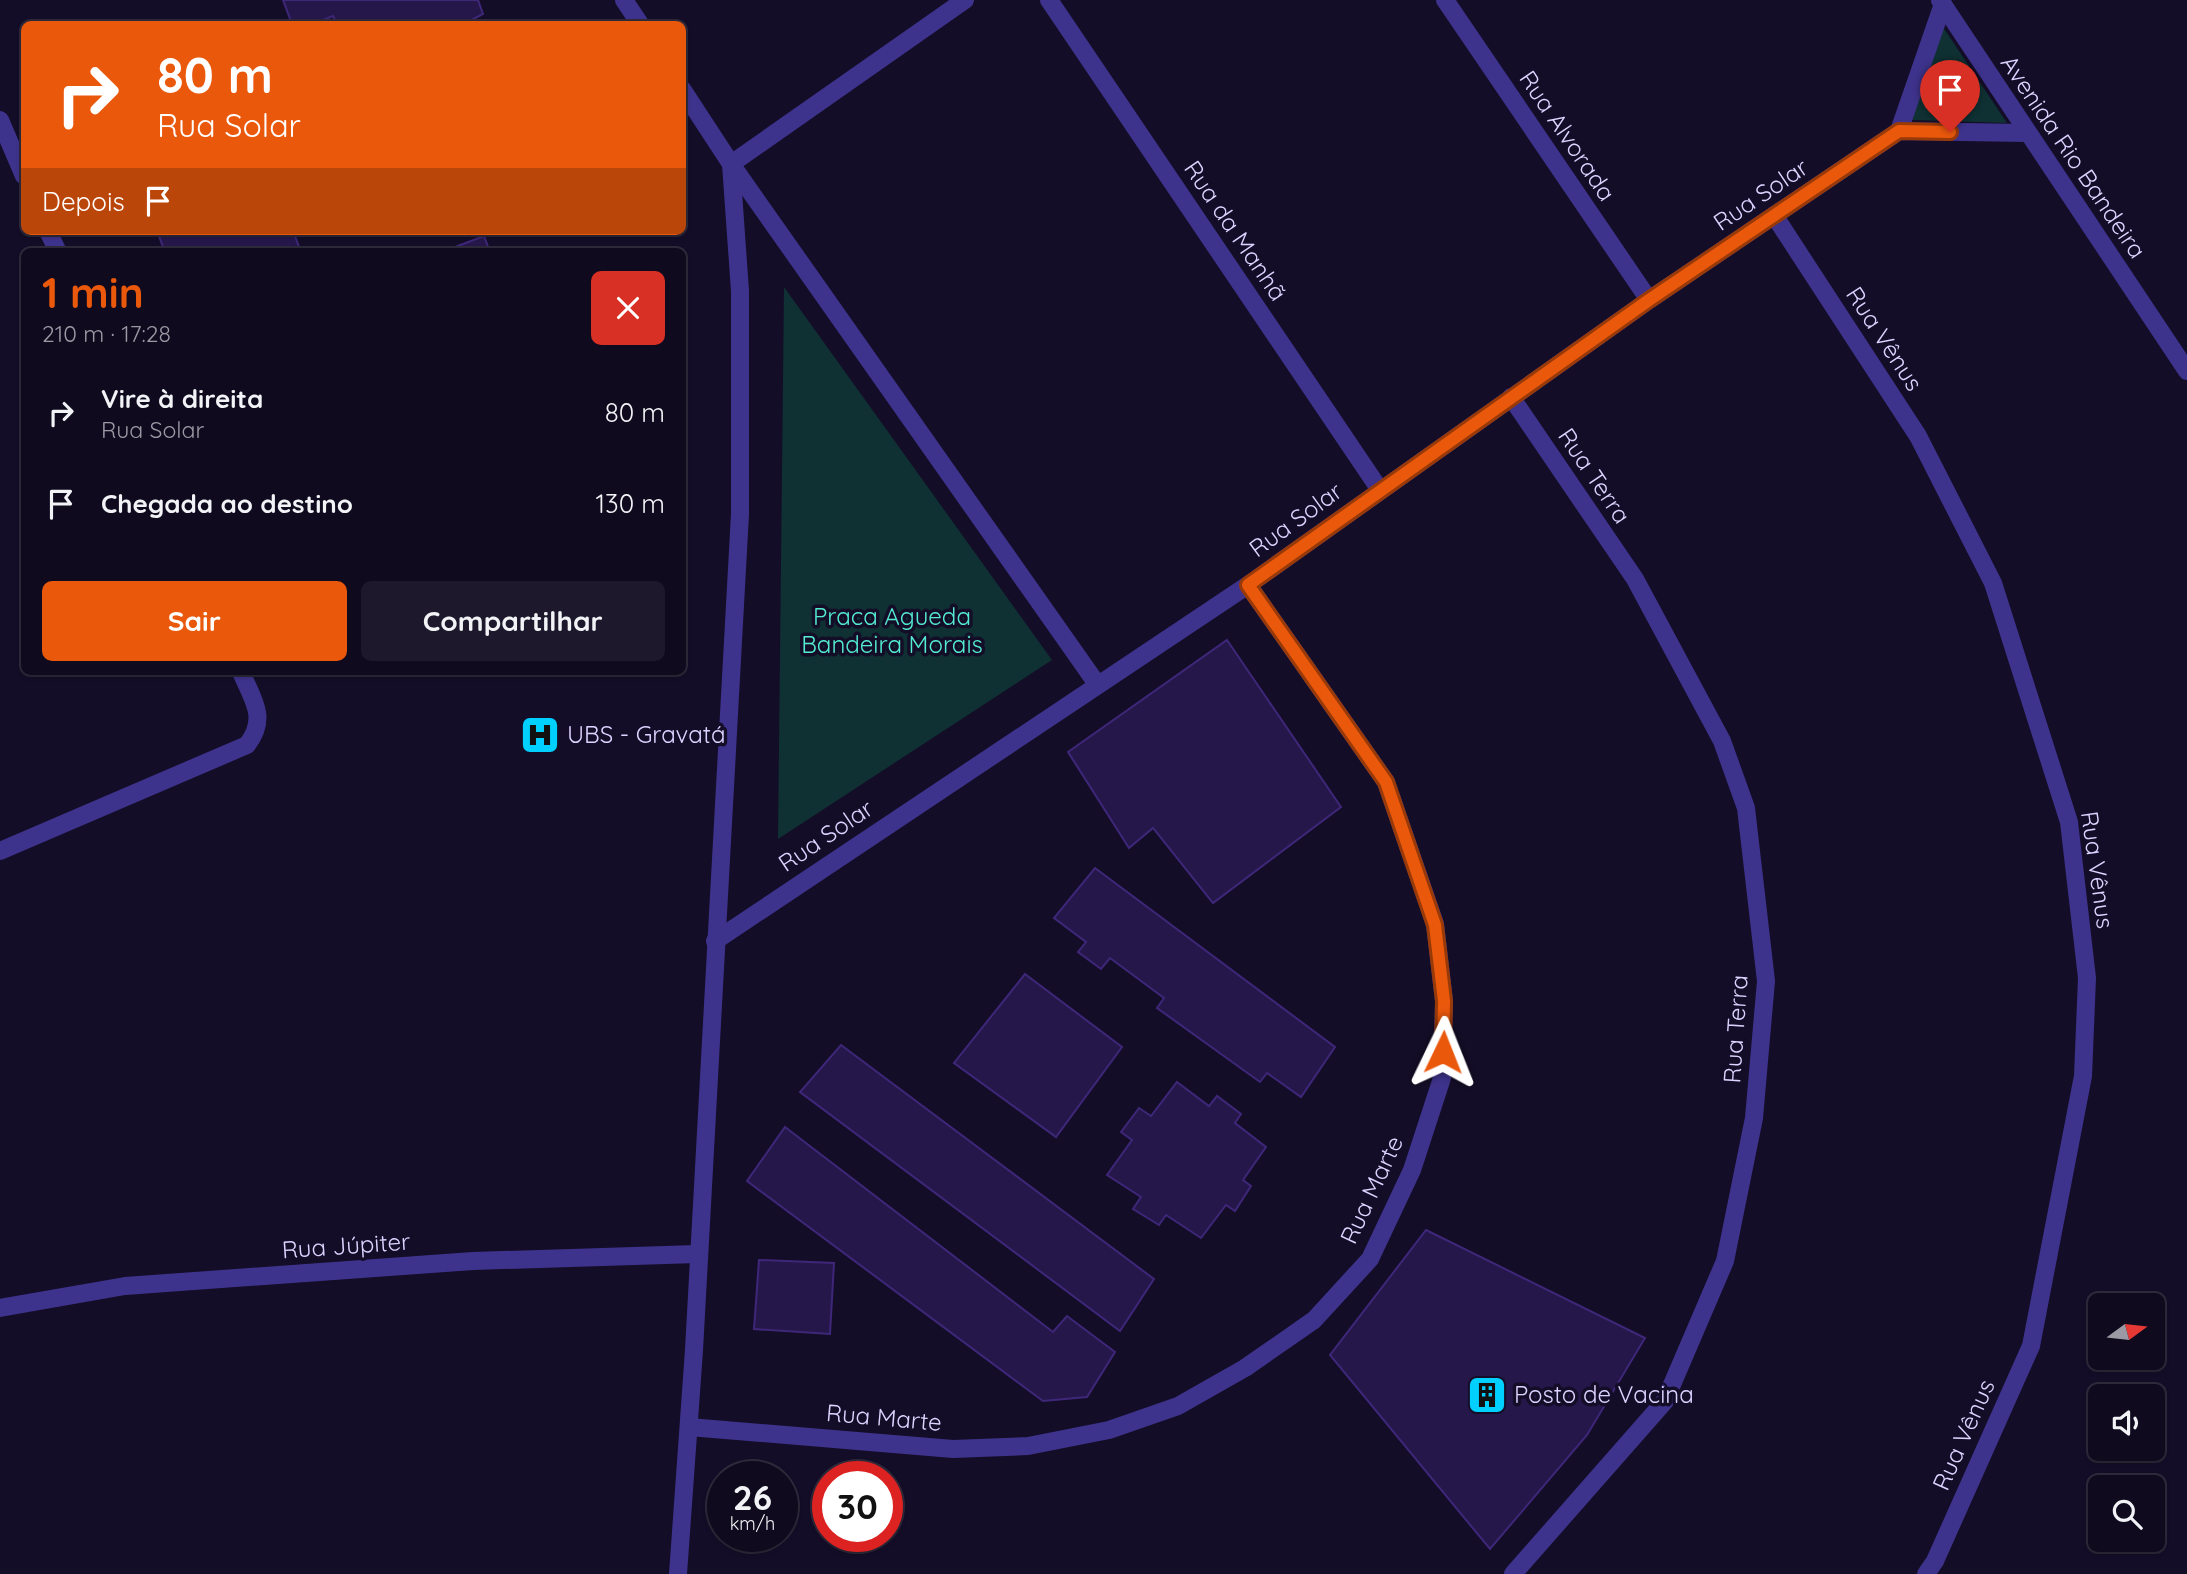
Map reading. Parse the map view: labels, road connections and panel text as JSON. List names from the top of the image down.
{
  "streets": {
    "street": [
      "Rua Alvorada",
      "Avenida Rio Bandeira",
      "Rua Solar",
      "Rua da Manhã",
      "Rua Vênus",
      "Rua Terra",
      "Rua Marte",
      "Rua Júpiter"
    ]
  },
  "crossings": [
    ["Rua Alvorada", "Rua Solar"],
    ["Rua Solar", "Rua da Manhã"],
    ["Rua Solar", "Rua Vênus"],
    ["Rua Solar", "Rua Terra"],
    ["Rua Solar", "Rua Marte"]
  ],
  "parks": ["Praca Agueda Bandeira Morais"],
  "places": {
    "hospital": ["UBS - Gravatá"],
    "building": ["Posto de Vacina"]
  },
  "north": "right",
  "page": {
    "turn": ["80 m", "Rua Solar"],
    "then": "Depois",
    "heading": ["1 min", "210 m · 17:28"],
    "list": [
      {
        "name": "Vire à direita",
        "note": "Rua Solar",
        "value": "80 m"
      },
      {
        "name": "Chegada ao destino",
        "value": "130 m"
      }
    ],
    "buttons": ["Sair", "Compartilhar"],
    "speed": "26 km/h",
    "limit": "30"
  }
}
